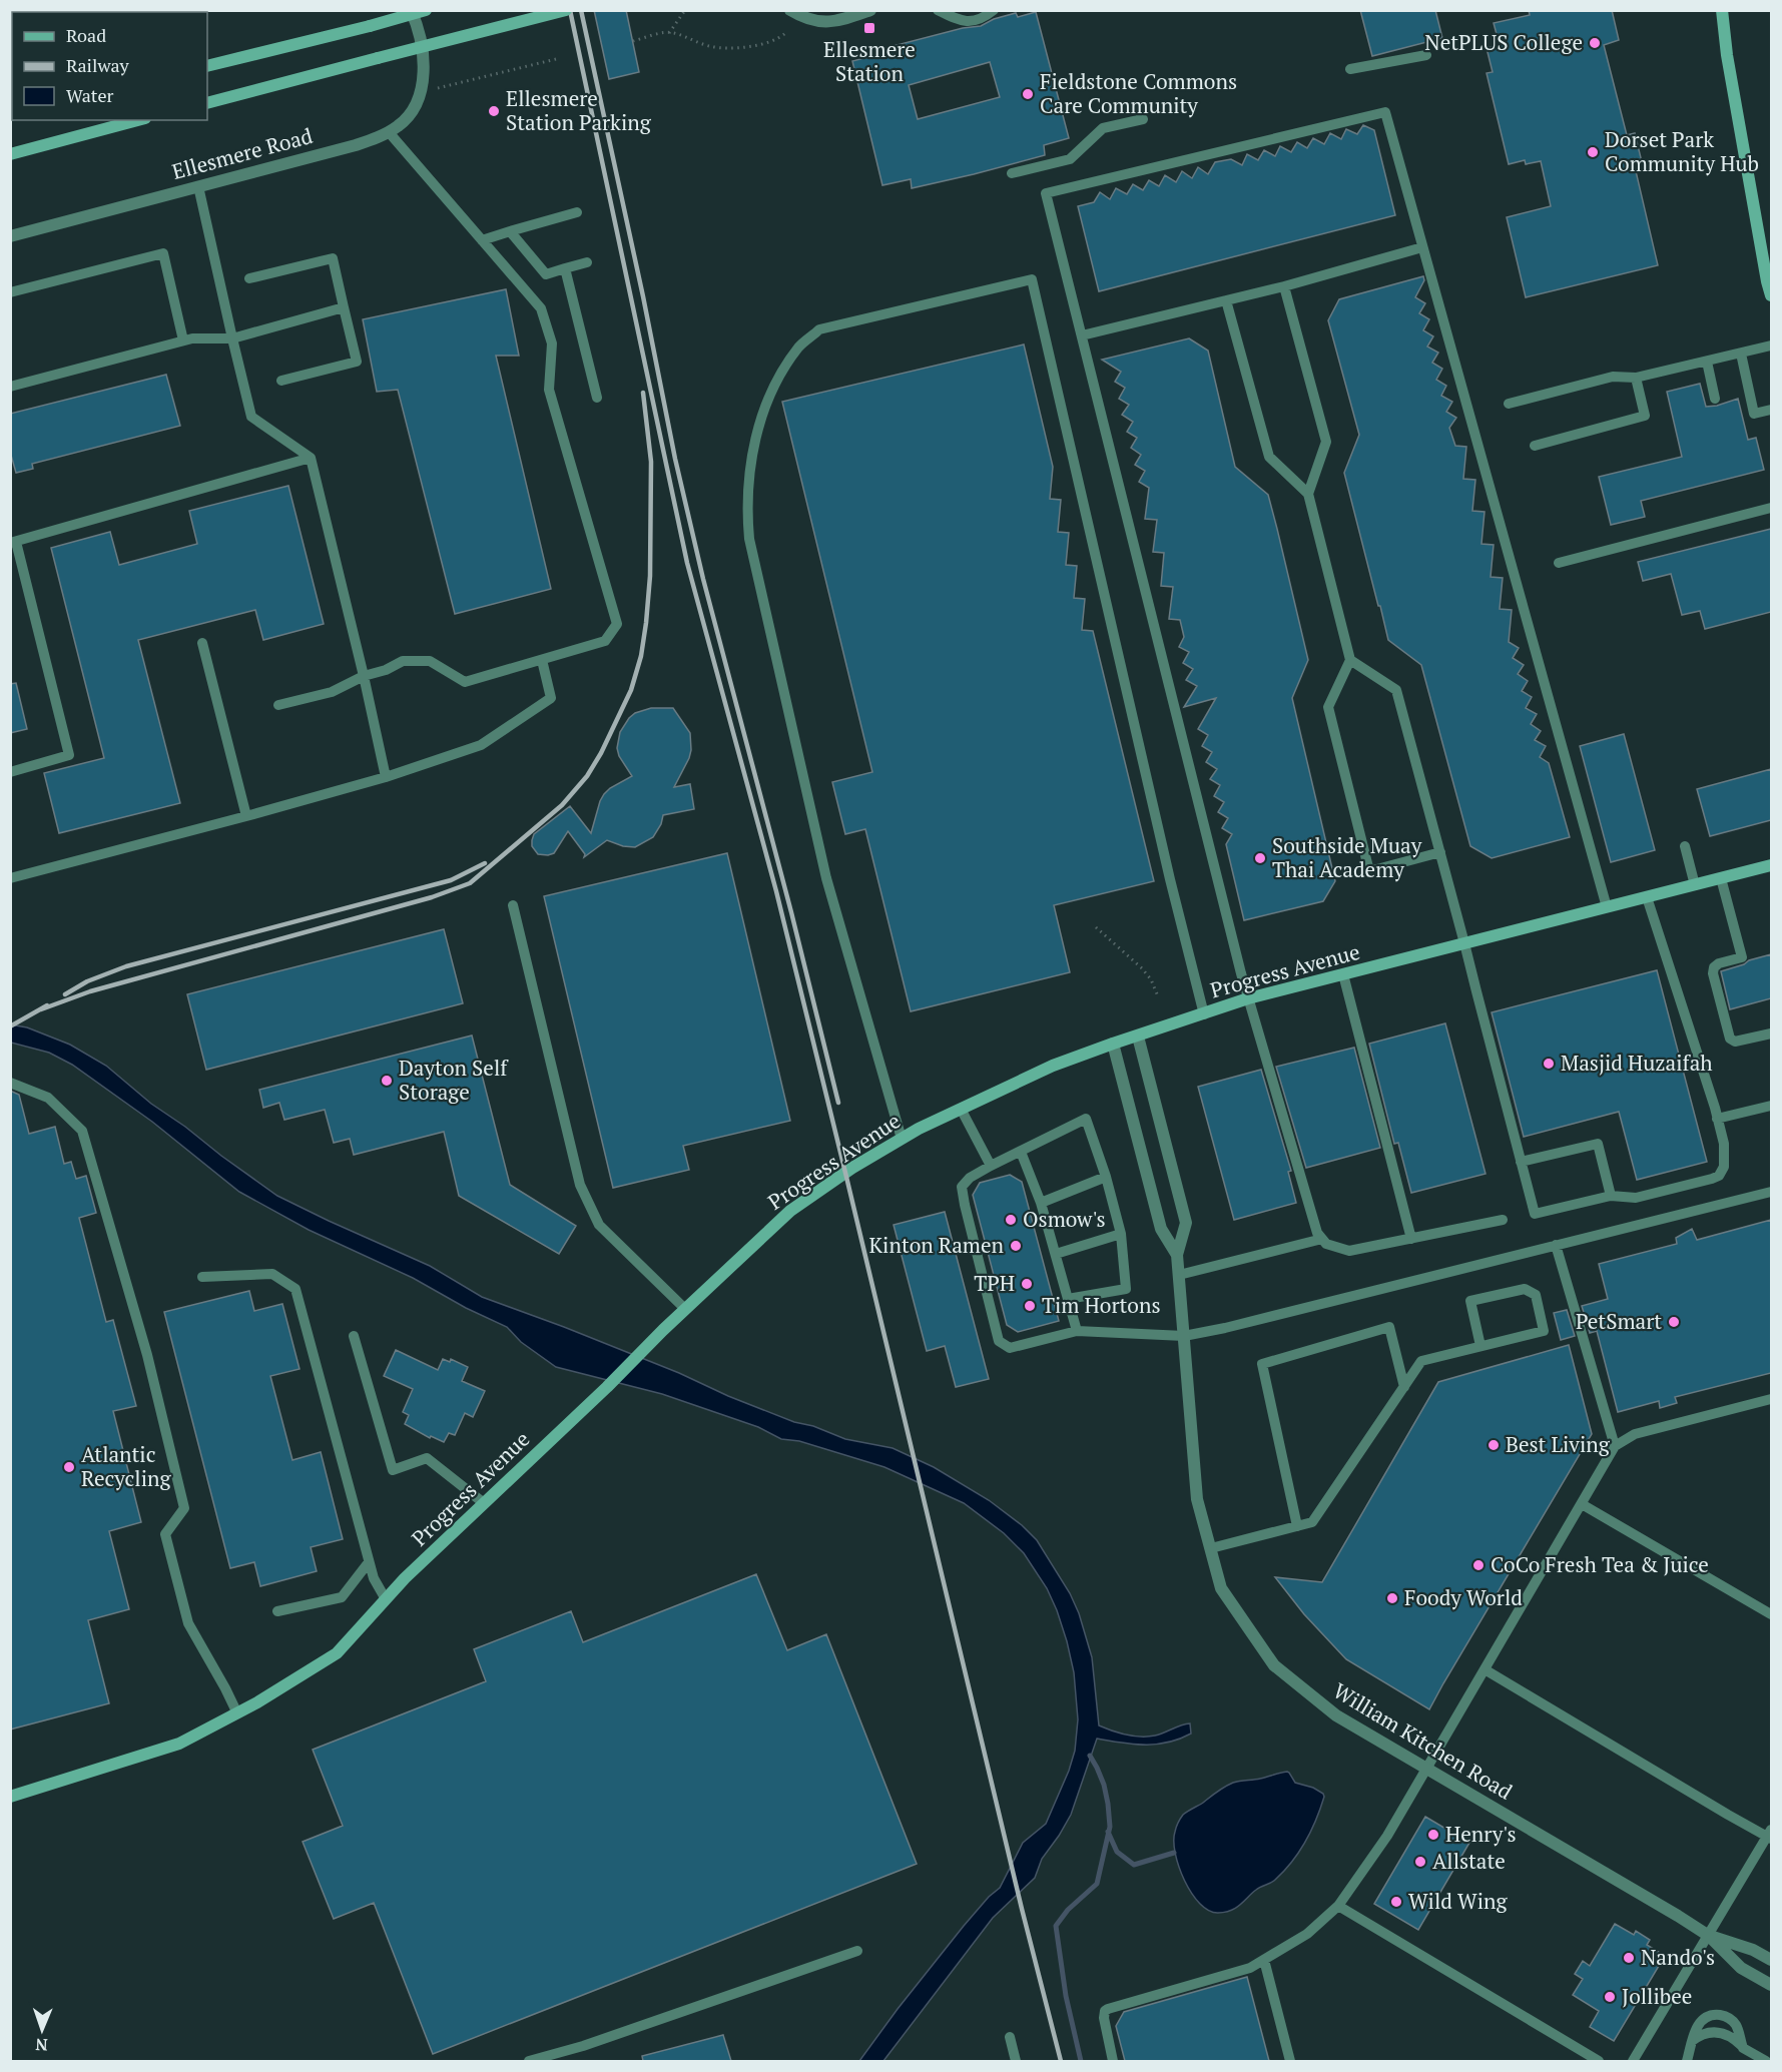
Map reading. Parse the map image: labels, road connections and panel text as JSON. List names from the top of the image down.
{
  "streets": {
    "main road": ["Progress Avenue"],
    "street": ["Ellesmere Road", "William Kitchen Road"]
  },
  "crossings": [
    ["Progress Avenue", "William Kitchen Road"]
  ],
  "places": {
    "transit": ["Ellesmere Station"],
    "other": [
      "NetPLUS College",
      "Fieldstone Commons Care Community",
      "Ellesmere Station Parking",
      "Dorset Park Community Hub",
      "Southside Muay Thai Academy",
      "Masjid Huzaifah",
      "Dayton Self Storage",
      "Osmow's",
      "Kinton Ramen",
      "TPH",
      "Tim Hortons",
      "PetSmart",
      "Best Living",
      "Atlantic Recycling",
      "CoCo Fresh Tea & Juice",
      "Foody World",
      "Henry's",
      "Allstate",
      "Wild Wing",
      "Nando's",
      "Jollibee"
    ]
  },
  "legend": ["Road", "Railway", "Water"],
  "north": "bottom"
}
